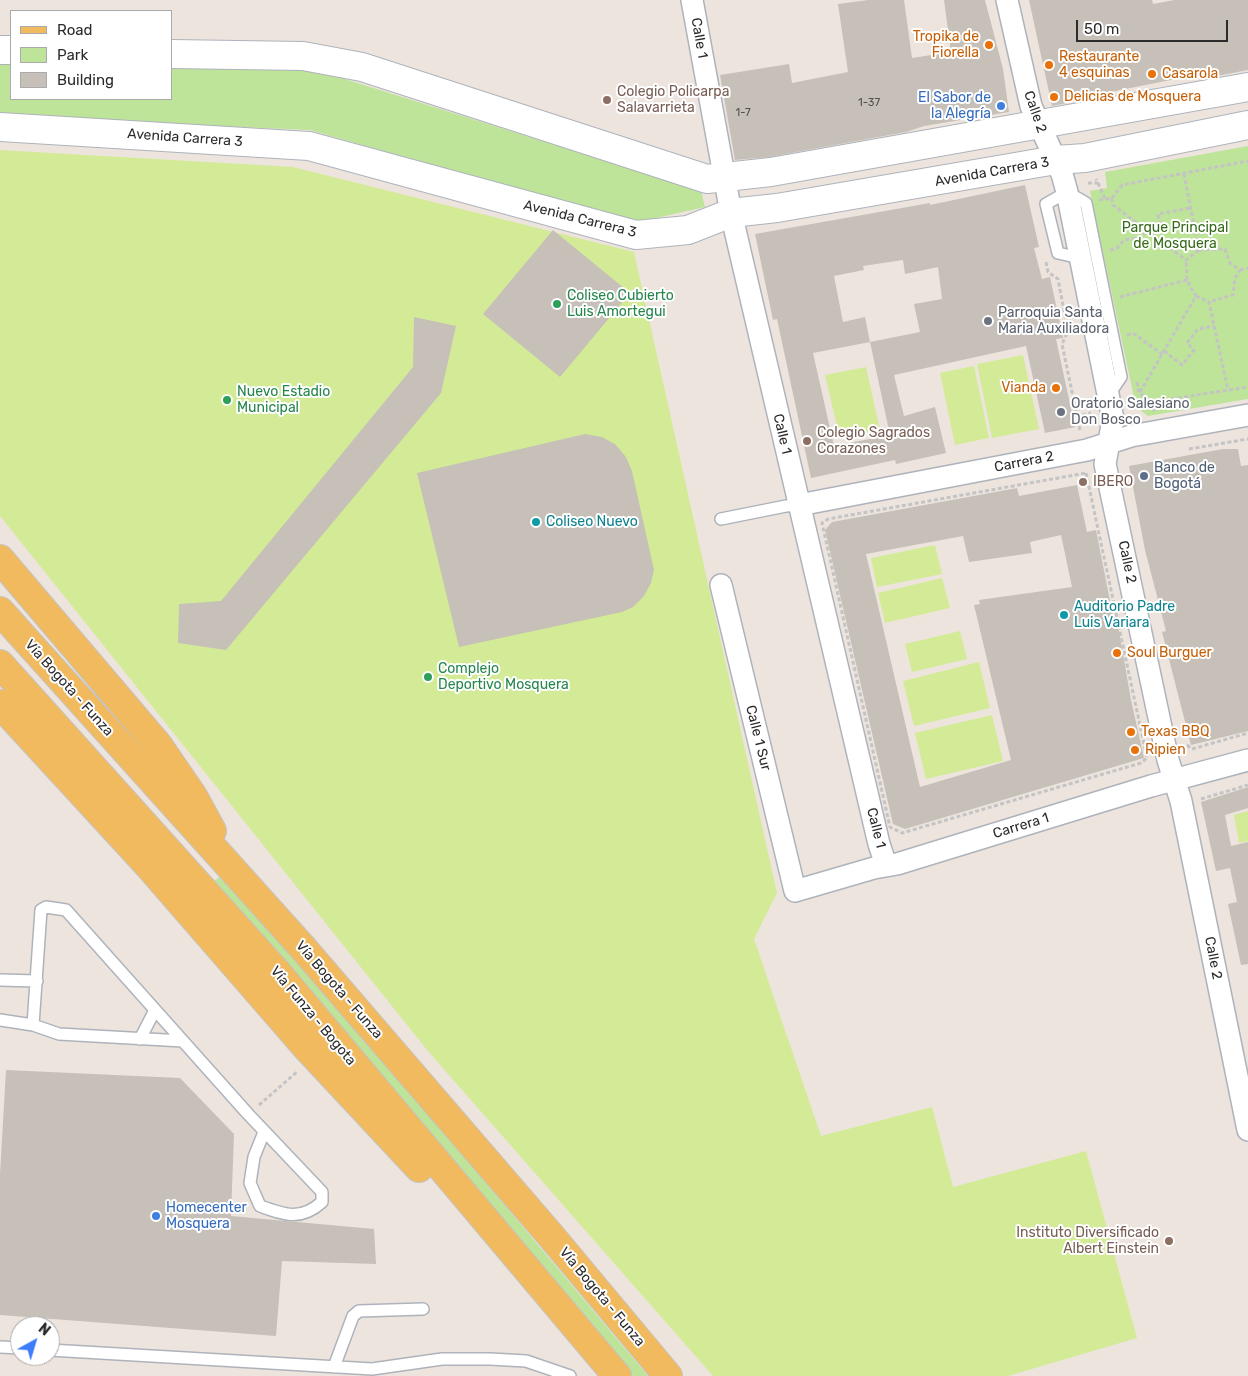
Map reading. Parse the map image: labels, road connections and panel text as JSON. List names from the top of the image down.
{
  "streets": {
    "main road": ["Avenida Carrera 3", "Vía Bogota - Funza", "Vía Funza - Bogota"],
    "street": [
      "Calle 1",
      "Calle 2",
      "Carrera 2",
      "Calle 1 Sur",
      "Carrera 1"
    ]
  },
  "crossings": [
    ["Calle 1", "Avenida Carrera 3"],
    ["Calle 1", "Carrera 2"],
    ["Calle 1", "Carrera 1"],
    ["Calle 2", "Avenida Carrera 3"],
    ["Calle 2", "Carrera 2"],
    ["Calle 2", "Carrera 1"],
    ["Calle 1 Sur", "Carrera 1"]
  ],
  "parks": ["Parque Principal de Mosquera"],
  "places": [
    "Tropika de Fiorella",
    "Restaurante 4 esquinas",
    "Casarola",
    "Delicias de Mosquera",
    "Colegio Policarpa Salavarrieta",
    "El Sabor de la Alegría",
    "Coliseo Cubierto Luis Amortegui",
    "Parroquia Santa Maria Auxiliadora",
    "Vianda",
    "Nuevo Estadio Municipal",
    "Oratorio Salesiano Don Bosco",
    "Colegio Sagrados Corazones",
    "Banco de Bogotá",
    "IBERO",
    "Coliseo Nuevo",
    "Auditorio Padre Luis Variara",
    "Soul Burguer",
    "Complejo Deportivo Mosquera",
    "Texas BBQ",
    "Ripien",
    "Homecenter Mosquera",
    "Instituto Diversificado Albert Einstein"
  ],
  "house_numbers": ["1-37", "1-7"],
  "legend": ["Road", "Park", "Building"],
  "scale_bar": "50 m",
  "north": "top right"
}
